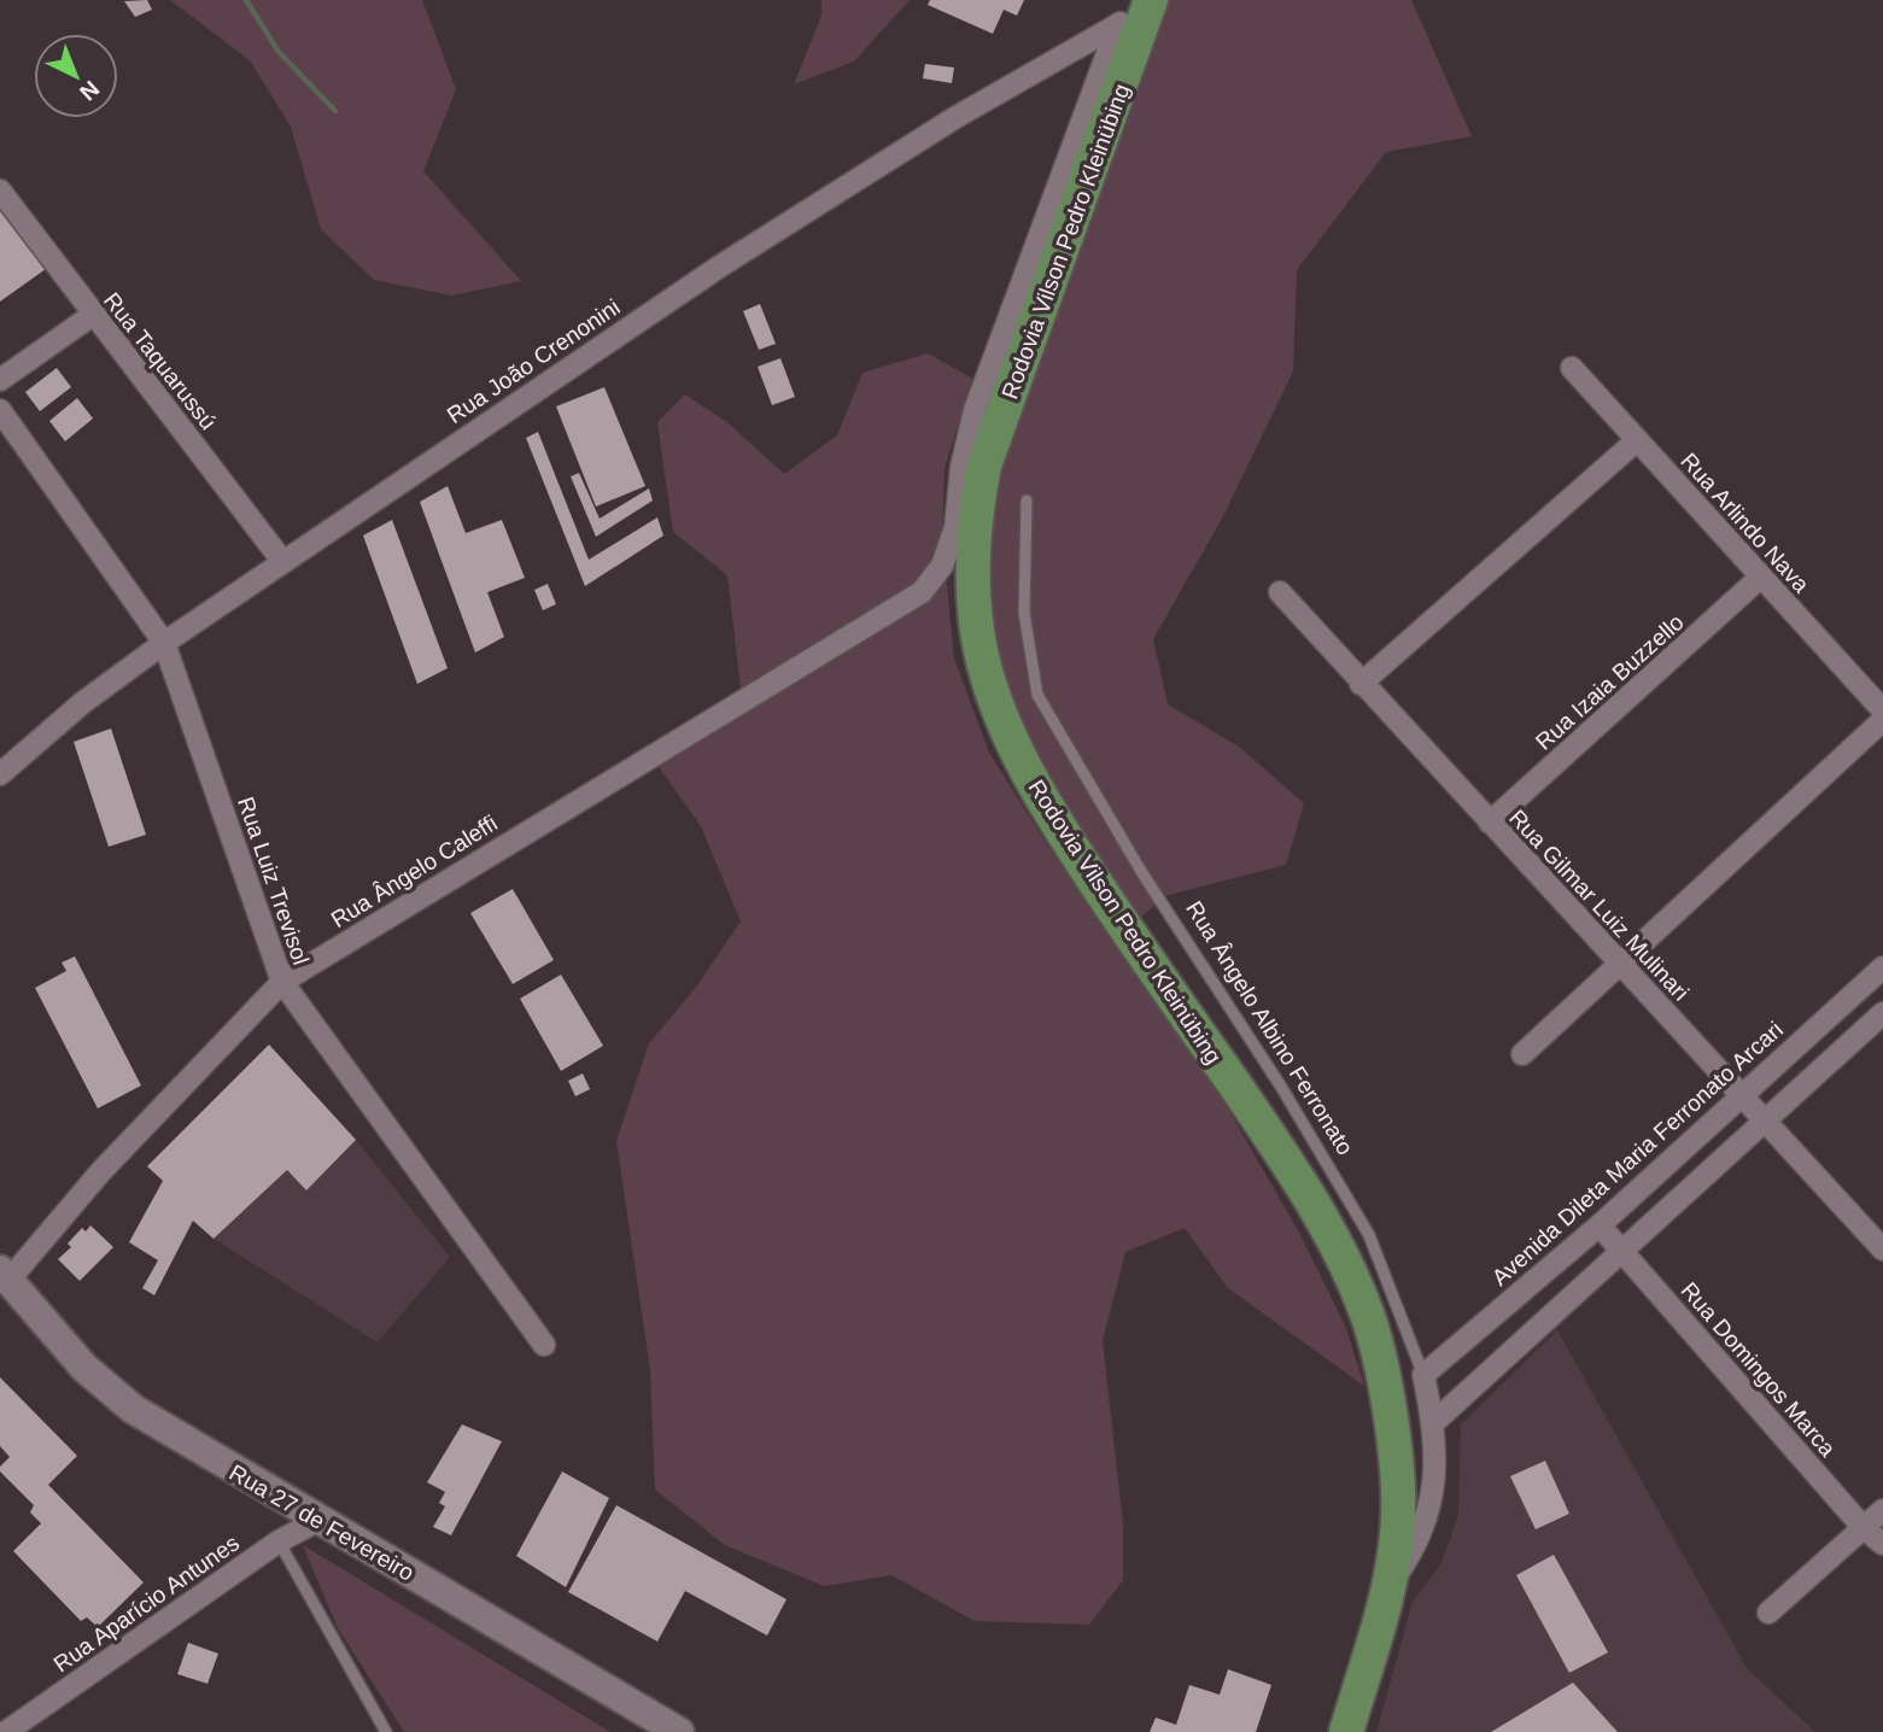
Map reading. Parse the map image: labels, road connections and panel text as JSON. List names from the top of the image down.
{
  "streets": {
    "main road": ["Rodovia Vilson Pedro Kleinübing", "Rua 27 de Fevereiro"],
    "street": [
      "Rua Taquarussú",
      "Rua João Crenonini",
      "Rua Arlindo Nava",
      "Rua Izaia Buzzello",
      "Rua Ângelo Caleffi",
      "Rua Luiz Trevisol",
      "Rua Gilmar Luiz Mulinari",
      "Rua Ângelo Albino Ferronato",
      "Avenida Dileta Maria Ferronato Arcari",
      "Rua Domingos Marca",
      "Rua Aparício Antunes"
    ]
  },
  "crossings": [
    ["Rodovia Vilson Pedro Kleinübing", "Rua João Crenonini"],
    ["Rodovia Vilson Pedro Kleinübing", "Rua Ângelo Caleffi"],
    ["Rodovia Vilson Pedro Kleinübing", "Rua Ângelo Albino Ferronato"],
    ["Rua Taquarussú", "Rua João Crenonini"],
    ["Rua João Crenonini", "Rua Ângelo Caleffi"],
    ["Rua João Crenonini", "Rua Luiz Trevisol"],
    ["Rua Arlindo Nava", "Rua Izaia Buzzello"],
    ["Rua Izaia Buzzello", "Rua Gilmar Luiz Mulinari"],
    ["Rua Ângelo Caleffi", "Rua Luiz Trevisol"],
    ["Rua Ângelo Caleffi", "Rua 27 de Fevereiro"],
    ["Rua Gilmar Luiz Mulinari", "Avenida Dileta Maria Ferronato Arcari"],
    ["Rua Ângelo Albino Ferronato", "Avenida Dileta Maria Ferronato Arcari"],
    ["Avenida Dileta Maria Ferronato Arcari", "Rua Domingos Marca"],
    ["Rua 27 de Fevereiro", "Rua Aparício Antunes"]
  ],
  "north": "bottom right"
}
